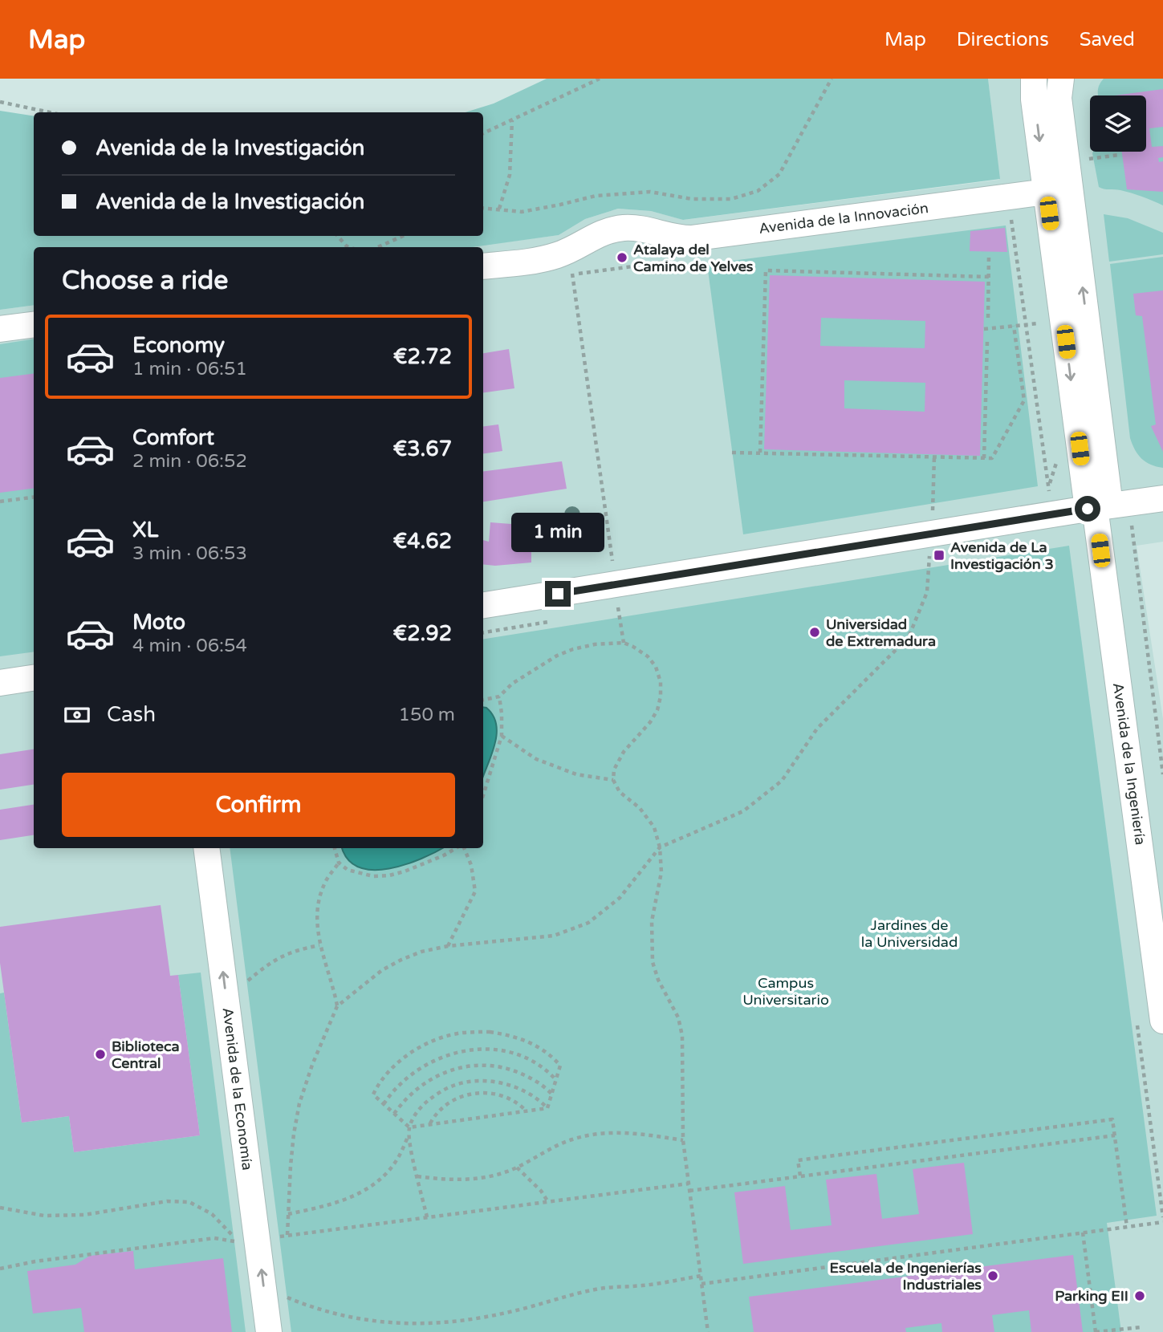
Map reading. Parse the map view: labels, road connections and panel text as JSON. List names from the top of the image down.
{
  "streets": {
    "street": ["Avenida de la Innovación", "Avenida de la Ingeniería", "Avenida de la Economía"]
  },
  "one_way": ["Avenida de la Economía"],
  "parks": ["Jardines de la Universidad", "Campus Universitario"],
  "places": {
    "other": [
      "Atalaya del Camino de Yelves",
      "Universidad de Extremadura",
      "Biblioteca Central",
      "Escuela de Ingenierías Industriales",
      "Parking EII"
    ],
    "transit": ["Avenida de La Investigación 3"]
  },
  "page": {
    "header": "Map",
    "nav": ["Map", "Directions", "Saved"],
    "banner": ["Avenida de la Investigación", "Avenida de la Investigación"],
    "heading": "Choose a ride",
    "list": [
      {
        "name": "Economy",
        "note": "1 min · 06:51",
        "value": "€2.72"
      },
      {
        "name": "Comfort",
        "note": "2 min · 06:52",
        "value": "€3.67"
      },
      {
        "name": "XL",
        "note": "3 min · 06:53",
        "value": "€4.62"
      },
      {
        "name": "Moto",
        "note": "4 min · 06:54",
        "value": "€2.92"
      }
    ],
    "bubble": "1 min",
    "pay": ["Cash", "150 m"],
    "buttons": "Confirm"
  }
}
